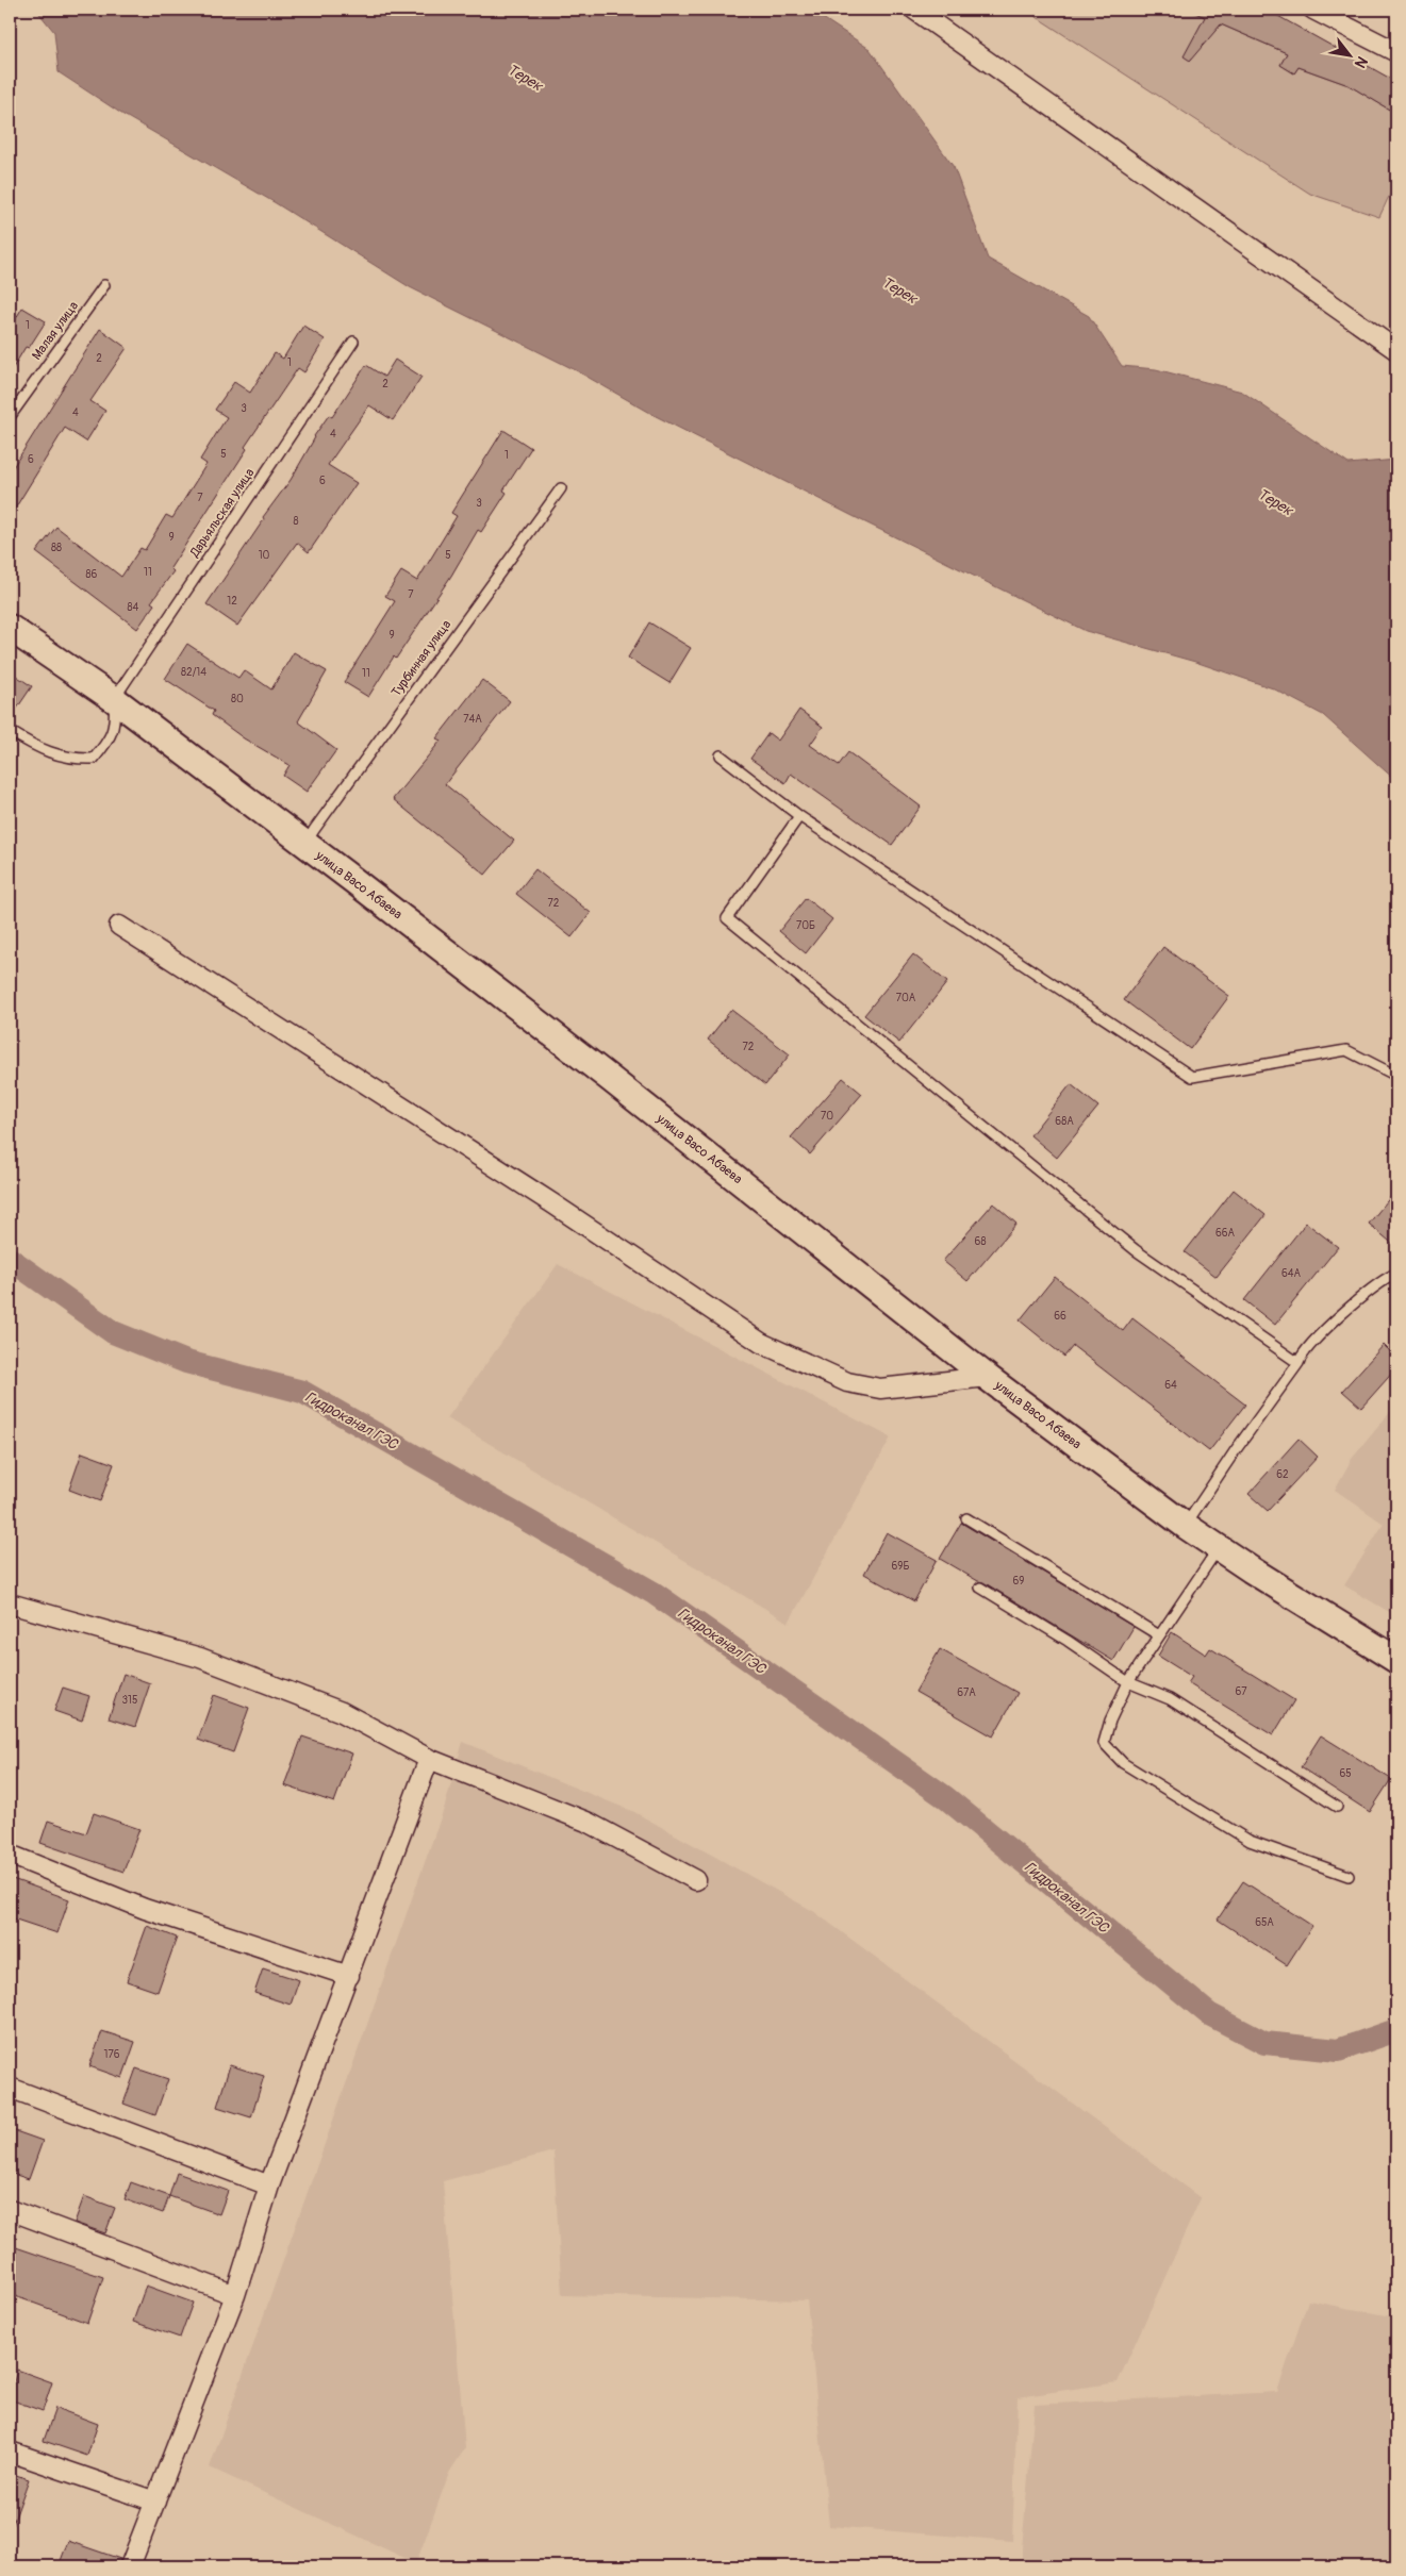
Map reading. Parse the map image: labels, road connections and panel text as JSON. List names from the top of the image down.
{
  "streets": {
    "main road": ["улица Васо Абаева"],
    "lane": ["Малая улица", "Дарьяльская улица", "Турбинная улица"]
  },
  "crossings": [
    ["Дарьяльская улица", "улица Васо Абаева"],
    ["Турбинная улица", "улица Васо Абаева"]
  ],
  "water": ["Терек", "Гидроканал ГЭС"],
  "house_numbers": [
    "1",
    "2",
    "1",
    "2",
    "3",
    "4",
    "4",
    "5",
    "1",
    "6",
    "6",
    "7",
    "3",
    "8",
    "9",
    "88",
    "10",
    "5",
    "11",
    "86",
    "7",
    "12",
    "84",
    "9",
    "82/14",
    "11",
    "80",
    "74А",
    "72",
    "70Б",
    "70А",
    "72",
    "70",
    "68А",
    "66А",
    "68",
    "64А",
    "66",
    "64",
    "62",
    "69Б",
    "69",
    "67",
    "67А",
    "315",
    "65",
    "65А",
    "176"
  ],
  "north": "bottom right"
}
